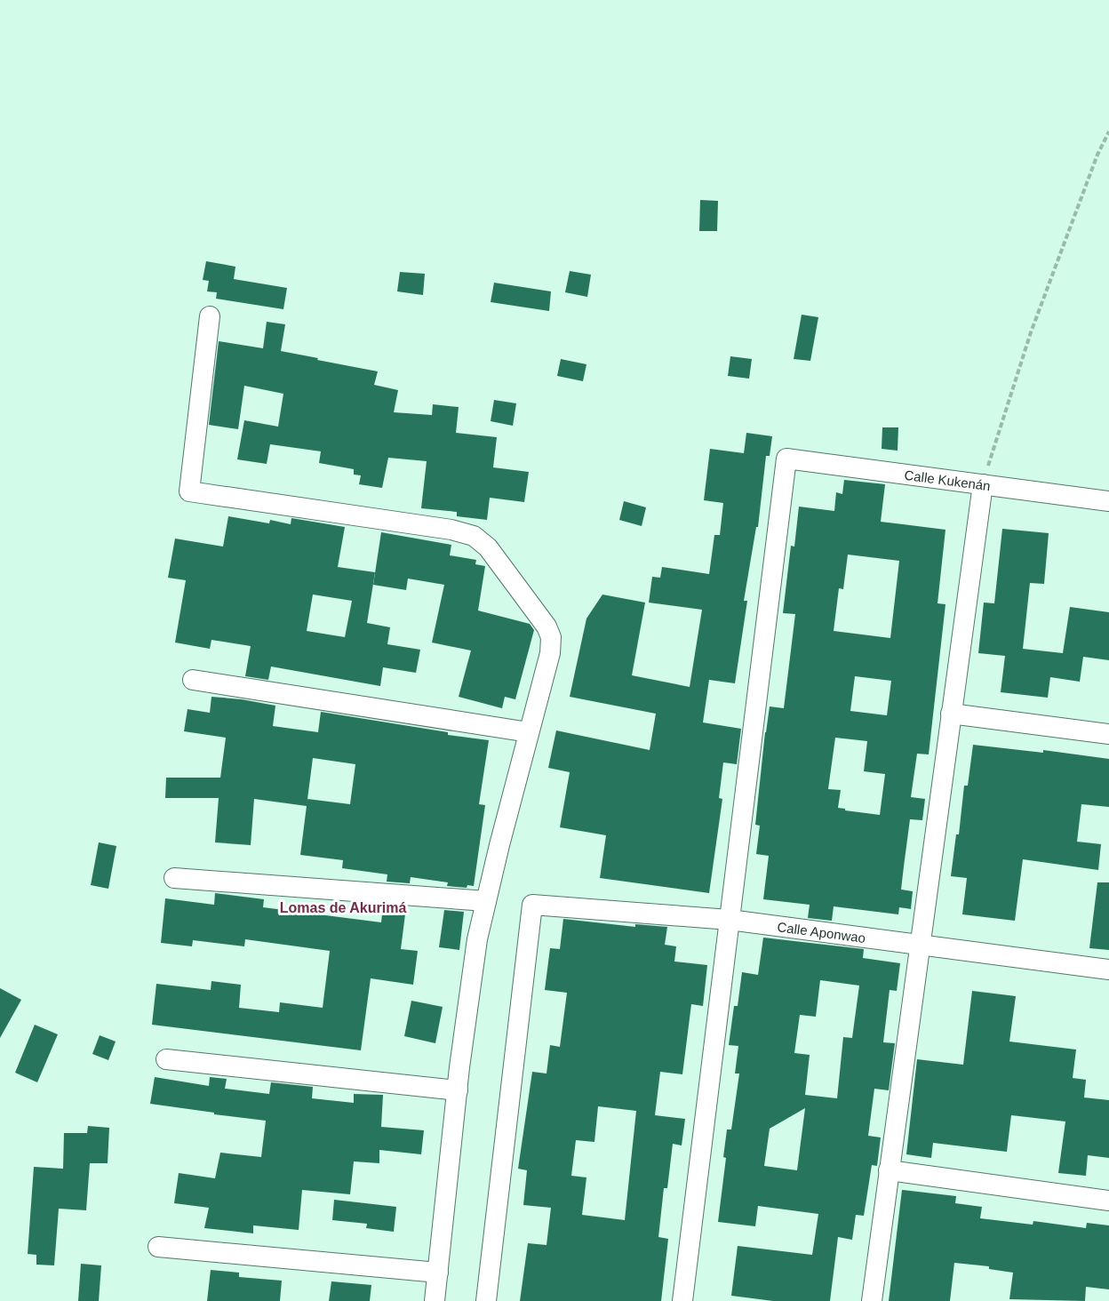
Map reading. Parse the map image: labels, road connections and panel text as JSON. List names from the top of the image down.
{
  "streets": {
    "street": ["Calle Kukenán", "Calle Aponwao"]
  },
  "crossings": [
    ["Calle Kukenán", "Calle Aponwao"]
  ],
  "districts": ["Lomas de Akurimá"]
}
